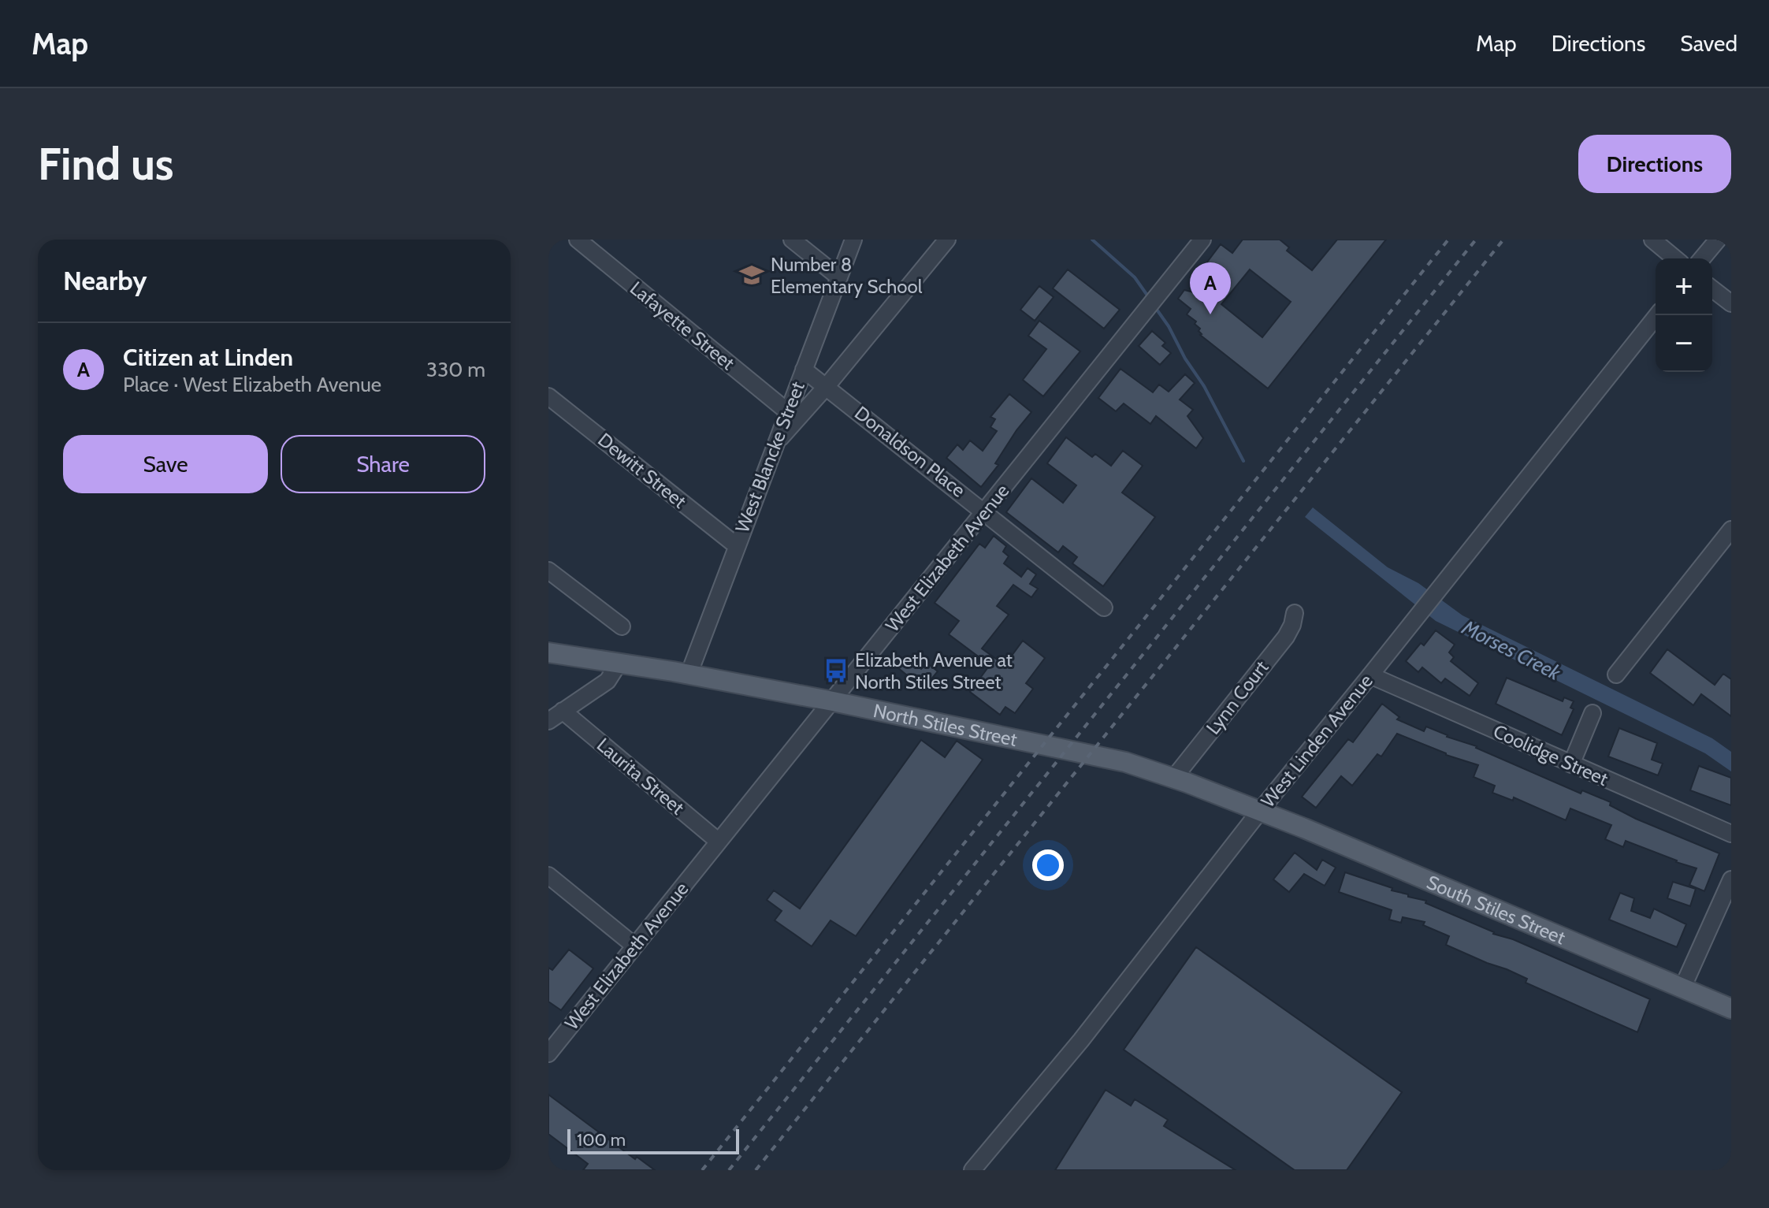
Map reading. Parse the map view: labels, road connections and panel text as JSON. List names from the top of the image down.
{
  "streets": {
    "main road": ["North Stiles Street", "South Stiles Street"],
    "street": [
      "Lafayette Street",
      "Donaldson Place",
      "West Blancke Street",
      "Dewitt Street",
      "West Elizabeth Avenue",
      "Lynn Court",
      "West Linden Avenue",
      "Coolidge Street",
      "Laurita Street"
    ]
  },
  "crossings": [
    ["Lafayette Street", "West Blancke Street"],
    ["Donaldson Place", "West Blancke Street"],
    ["Donaldson Place", "West Elizabeth Avenue"],
    ["West Blancke Street", "Dewitt Street"],
    ["West Blancke Street", "North Stiles Street"],
    ["West Elizabeth Avenue", "North Stiles Street"],
    ["West Elizabeth Avenue", "Laurita Street"],
    ["Lynn Court", "North Stiles Street"],
    ["North Stiles Street", "West Linden Avenue"],
    ["North Stiles Street", "South Stiles Street"],
    ["West Linden Avenue", "Coolidge Street"],
    ["West Linden Avenue", "South Stiles Street"]
  ],
  "water": ["Morses Creek"],
  "places": {
    "school or university": ["Number 8 Elementary School"],
    "bus stop": ["Elizabeth Avenue at North Stiles Street"]
  },
  "scale_bar": "100 m",
  "page": {
    "header": "Map",
    "nav": ["Map", "Directions", "Saved"],
    "buttons": [
      "Directions",
      ["Save", "Share"]
    ],
    "title": "Find us",
    "heading": "Nearby",
    "map_buttons": ["+", "−"],
    "pins": "A",
    "list": [
      {
        "mark": "A",
        "name": "Citizen at Linden",
        "note": "Place · West Elizabeth Avenue",
        "value": "330 m"
      }
    ],
    "scale": "100 m"
  }
}
